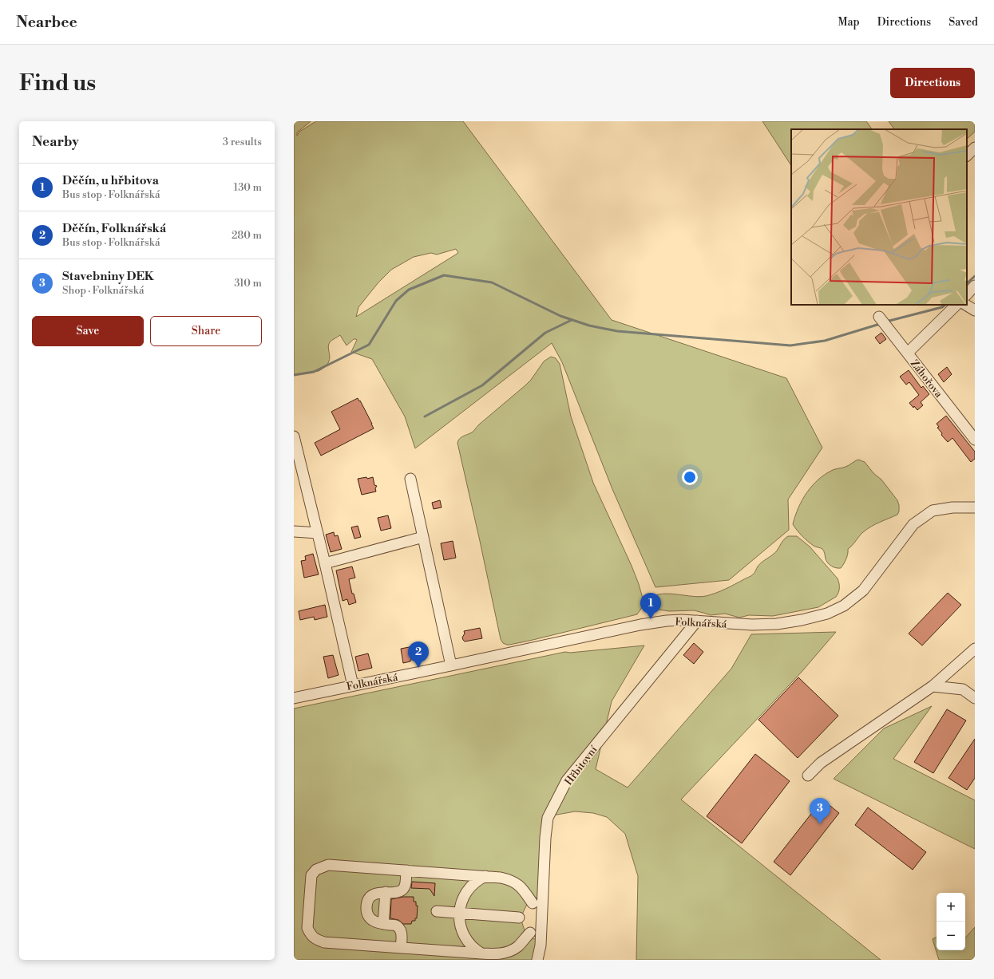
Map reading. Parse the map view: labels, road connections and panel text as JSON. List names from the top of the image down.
{
  "streets": {
    "street": ["Záhořova", "Folknářská", "Hřbitovní"]
  },
  "crossings": [
    ["Folknářská", "Hřbitovní"]
  ],
  "page": {
    "header": "Nearbee",
    "nav": ["Map", "Directions", "Saved"],
    "buttons": [
      "Directions",
      ["Save", "Share"]
    ],
    "title": "Find us",
    "heading": ["Nearby", "3 results"],
    "list": [
      {
        "mark": "1",
        "name": "Děčín, u hřbitova",
        "note": "Bus stop · Folknářská",
        "value": "130 m"
      },
      {
        "mark": "2",
        "name": "Děčín, Folknářská",
        "note": "Bus stop · Folknářská",
        "value": "280 m"
      },
      {
        "mark": "3",
        "name": "Stavebniny DEK",
        "note": "Shop · Folknářská",
        "value": "310 m"
      }
    ],
    "pins": ["1", "2", "3"],
    "map_buttons": ["+", "−"]
  }
}
